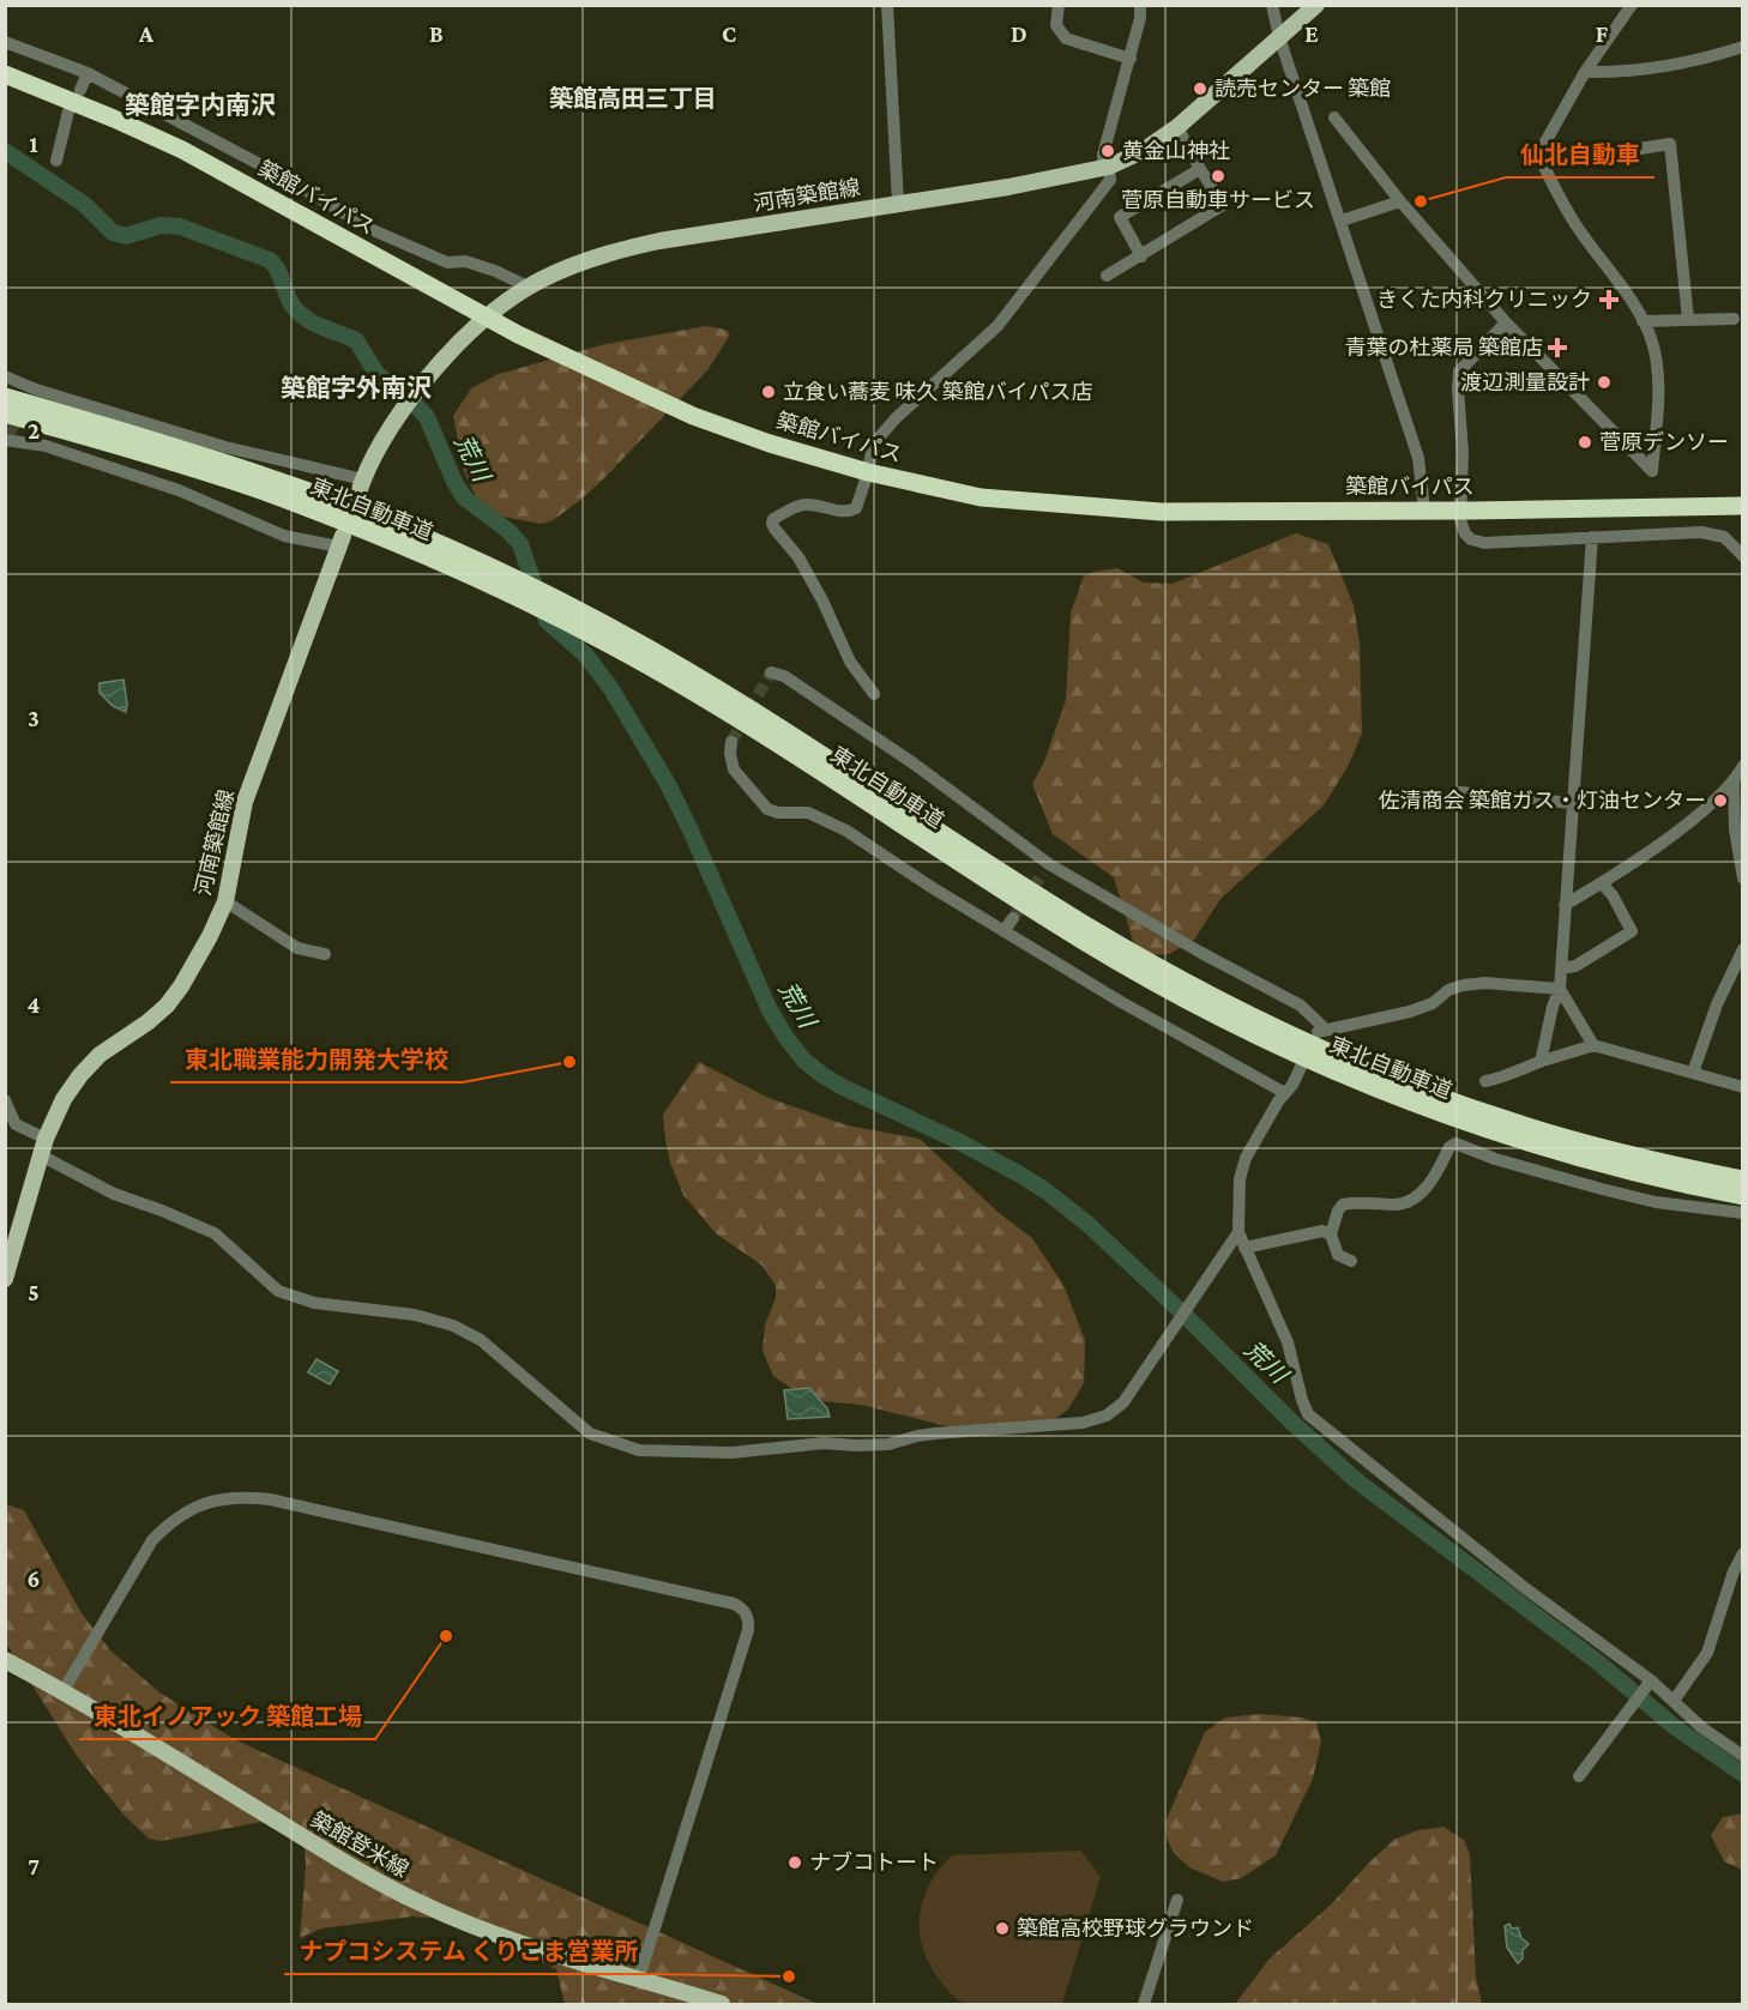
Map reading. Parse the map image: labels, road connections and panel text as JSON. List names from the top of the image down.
{
  "streets": {
    "highway": ["築館バイパス", "東北自動車道"],
    "main road": ["河南築館線", "築館登米線"]
  },
  "districts": ["築館高田三丁目", "築館字内南沢", "築館字外南沢"],
  "water": ["荒川"],
  "places": {
    "other": [
      "読売センター 築館",
      "黄金山神社",
      "菅原自動車サービス",
      "仙北自動車",
      "渡辺測量設計",
      "立食い蕎麦 味久 築館バイパス店",
      "菅原デンソー",
      "佐清商会 築館ガス・灯油センター",
      "東北職業能力開発大学校",
      "東北イノアック 築館工場",
      "ナブコトート",
      "築館高校野球グラウンド",
      "ナプコシステム くりこま営業所"
    ],
    "health": ["きくた内科クリニック", "青葉の杜薬局 築館店"]
  },
  "grid": {
    "columns": [
      "A",
      "B",
      "C",
      "D",
      "E",
      "F"
    ],
    "rows": [
      "1",
      "2",
      "3",
      "4",
      "5",
      "6",
      "7"
    ]
  }
}
